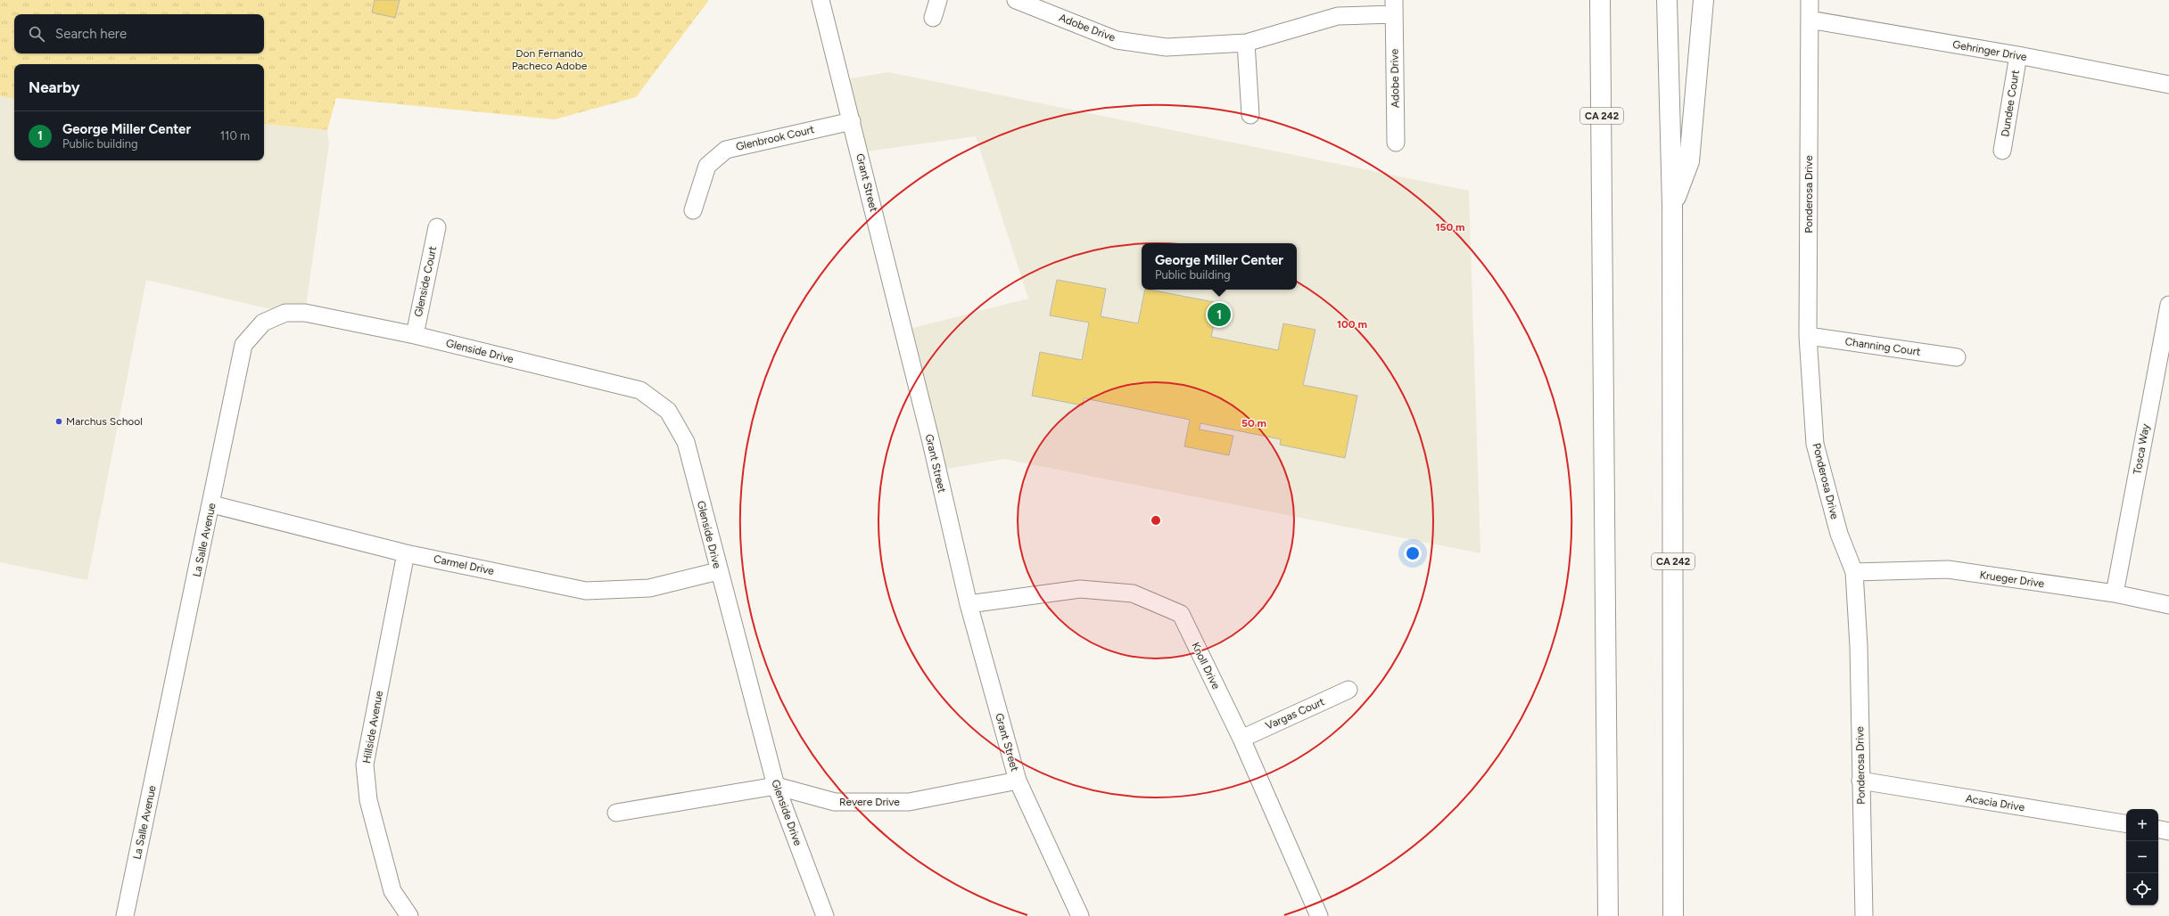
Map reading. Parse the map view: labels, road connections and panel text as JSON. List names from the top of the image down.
{
  "streets": {
    "highway": ["CA 242"],
    "street": [
      "Adobe Drive",
      "Gehringer Drive",
      "Dundee Court",
      "Glenbrook Court",
      "Grant Street",
      "Ponderosa Drive",
      "Glenside Court",
      "Channing Court",
      "Glenside Drive",
      "Tosca Way",
      "La Salle Avenue",
      "Carmel Drive",
      "Krueger Drive",
      "Knoll Drive",
      "Vargas Court",
      "Hillside Avenue",
      "Revere Drive",
      "Acacia Drive"
    ]
  },
  "crossings": [
    ["Gehringer Drive", "Dundee Court"],
    ["Gehringer Drive", "Ponderosa Drive"],
    ["Glenbrook Court", "Grant Street"],
    ["Grant Street", "Knoll Drive"],
    ["Grant Street", "Revere Drive"],
    ["Ponderosa Drive", "Channing Court"],
    ["Ponderosa Drive", "Krueger Drive"],
    ["Ponderosa Drive", "Acacia Drive"],
    ["Glenside Court", "Glenside Drive"],
    ["Glenside Court", "La Salle Avenue"],
    ["Glenside Drive", "La Salle Avenue"],
    ["Glenside Drive", "Carmel Drive"],
    ["Glenside Drive", "Revere Drive"],
    ["Tosca Way", "Krueger Drive"],
    ["La Salle Avenue", "Carmel Drive"],
    ["Carmel Drive", "Hillside Avenue"],
    ["Knoll Drive", "Vargas Court"]
  ],
  "parks": ["Don Fernando Pacheco Adobe"],
  "places": ["Marchus School"],
  "page": {
    "search": "Search here",
    "heading": "Nearby",
    "list": [
      {
        "mark": "1",
        "name": "George Miller Center",
        "note": "Public building",
        "value": "110 m"
      }
    ],
    "popup": ["George Miller Center", "Public building"],
    "pins": "1",
    "map_buttons": ["+", "−"]
  },
  "rings": ["150 m", "100 m", "50 m"]
}
